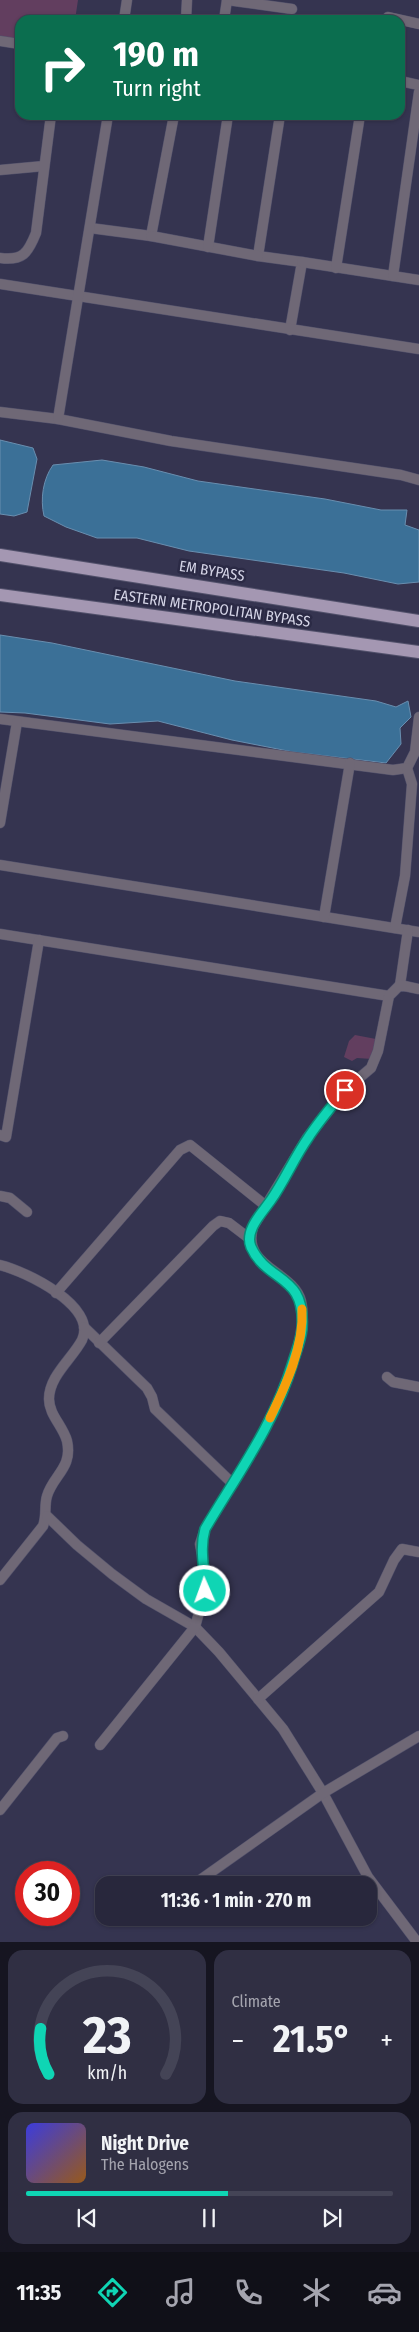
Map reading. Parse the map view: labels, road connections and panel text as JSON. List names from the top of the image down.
{
  "streets": {
    "main road": ["EM BYPASS", "EASTERN METROPOLITAN BYPASS"]
  },
  "page": {
    "turn": ["190 m", "Turn right"],
    "limit": "30",
    "trip": "11:36 · 1 min · 270 m",
    "tile": "Climate",
    "heat": ["−", "21.5°", "+"],
    "song": ["Night Drive", "The Halogens"],
    "tabs": "11:35",
    "gauge": ["23", "km/h"]
  }
}
